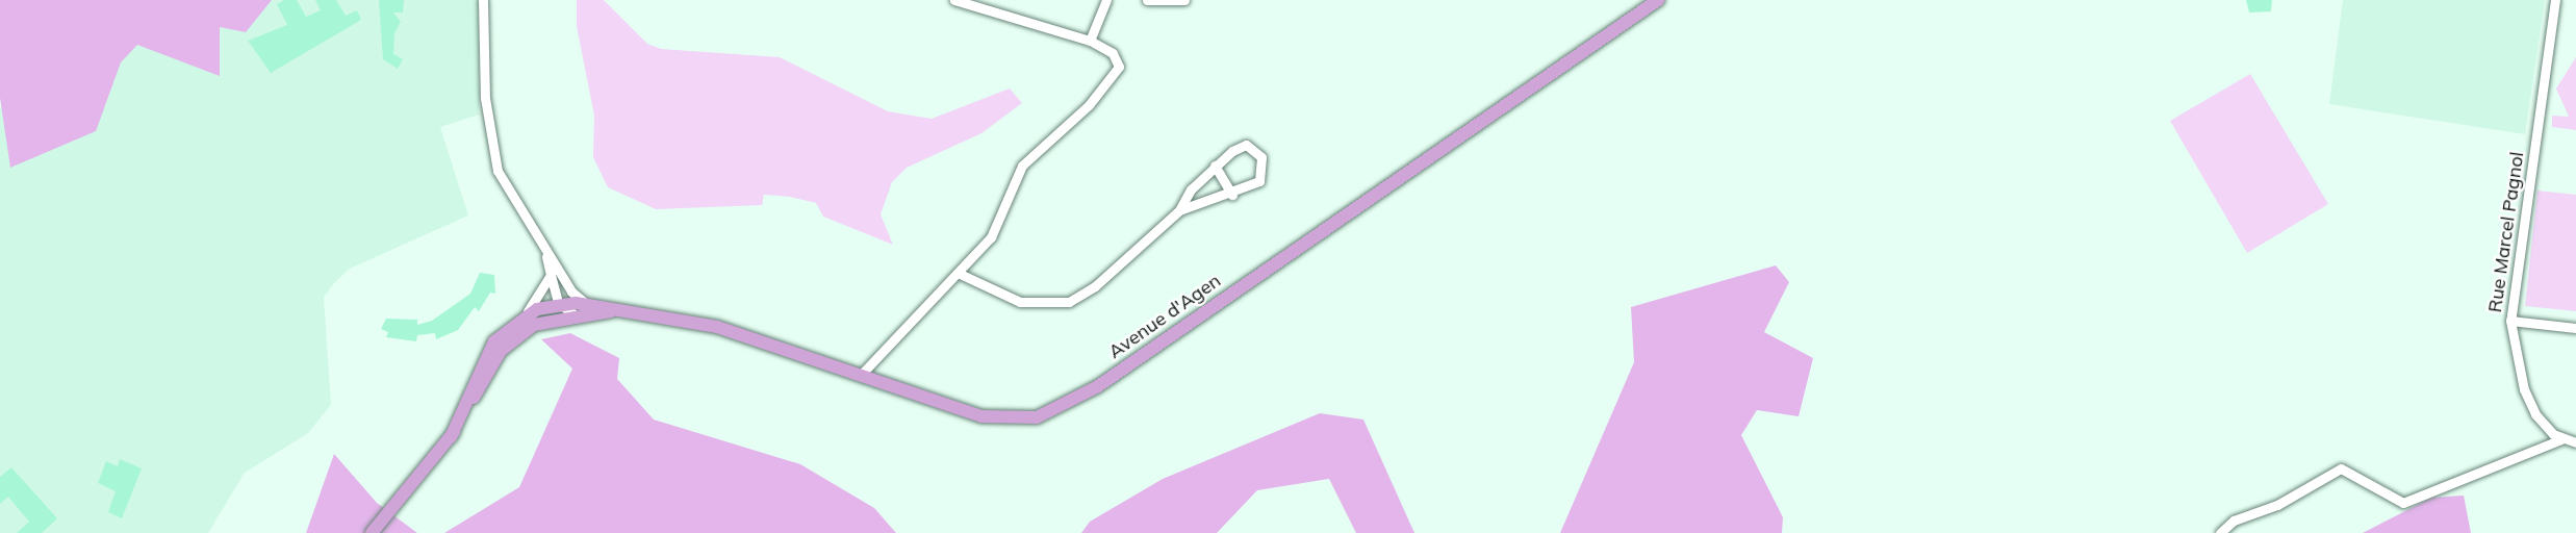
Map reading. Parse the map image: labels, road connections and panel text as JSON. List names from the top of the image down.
{
  "streets": {
    "main road": ["Avenue d'Agen"],
    "street": ["Rue Marcel Pagnol"]
  }
}
